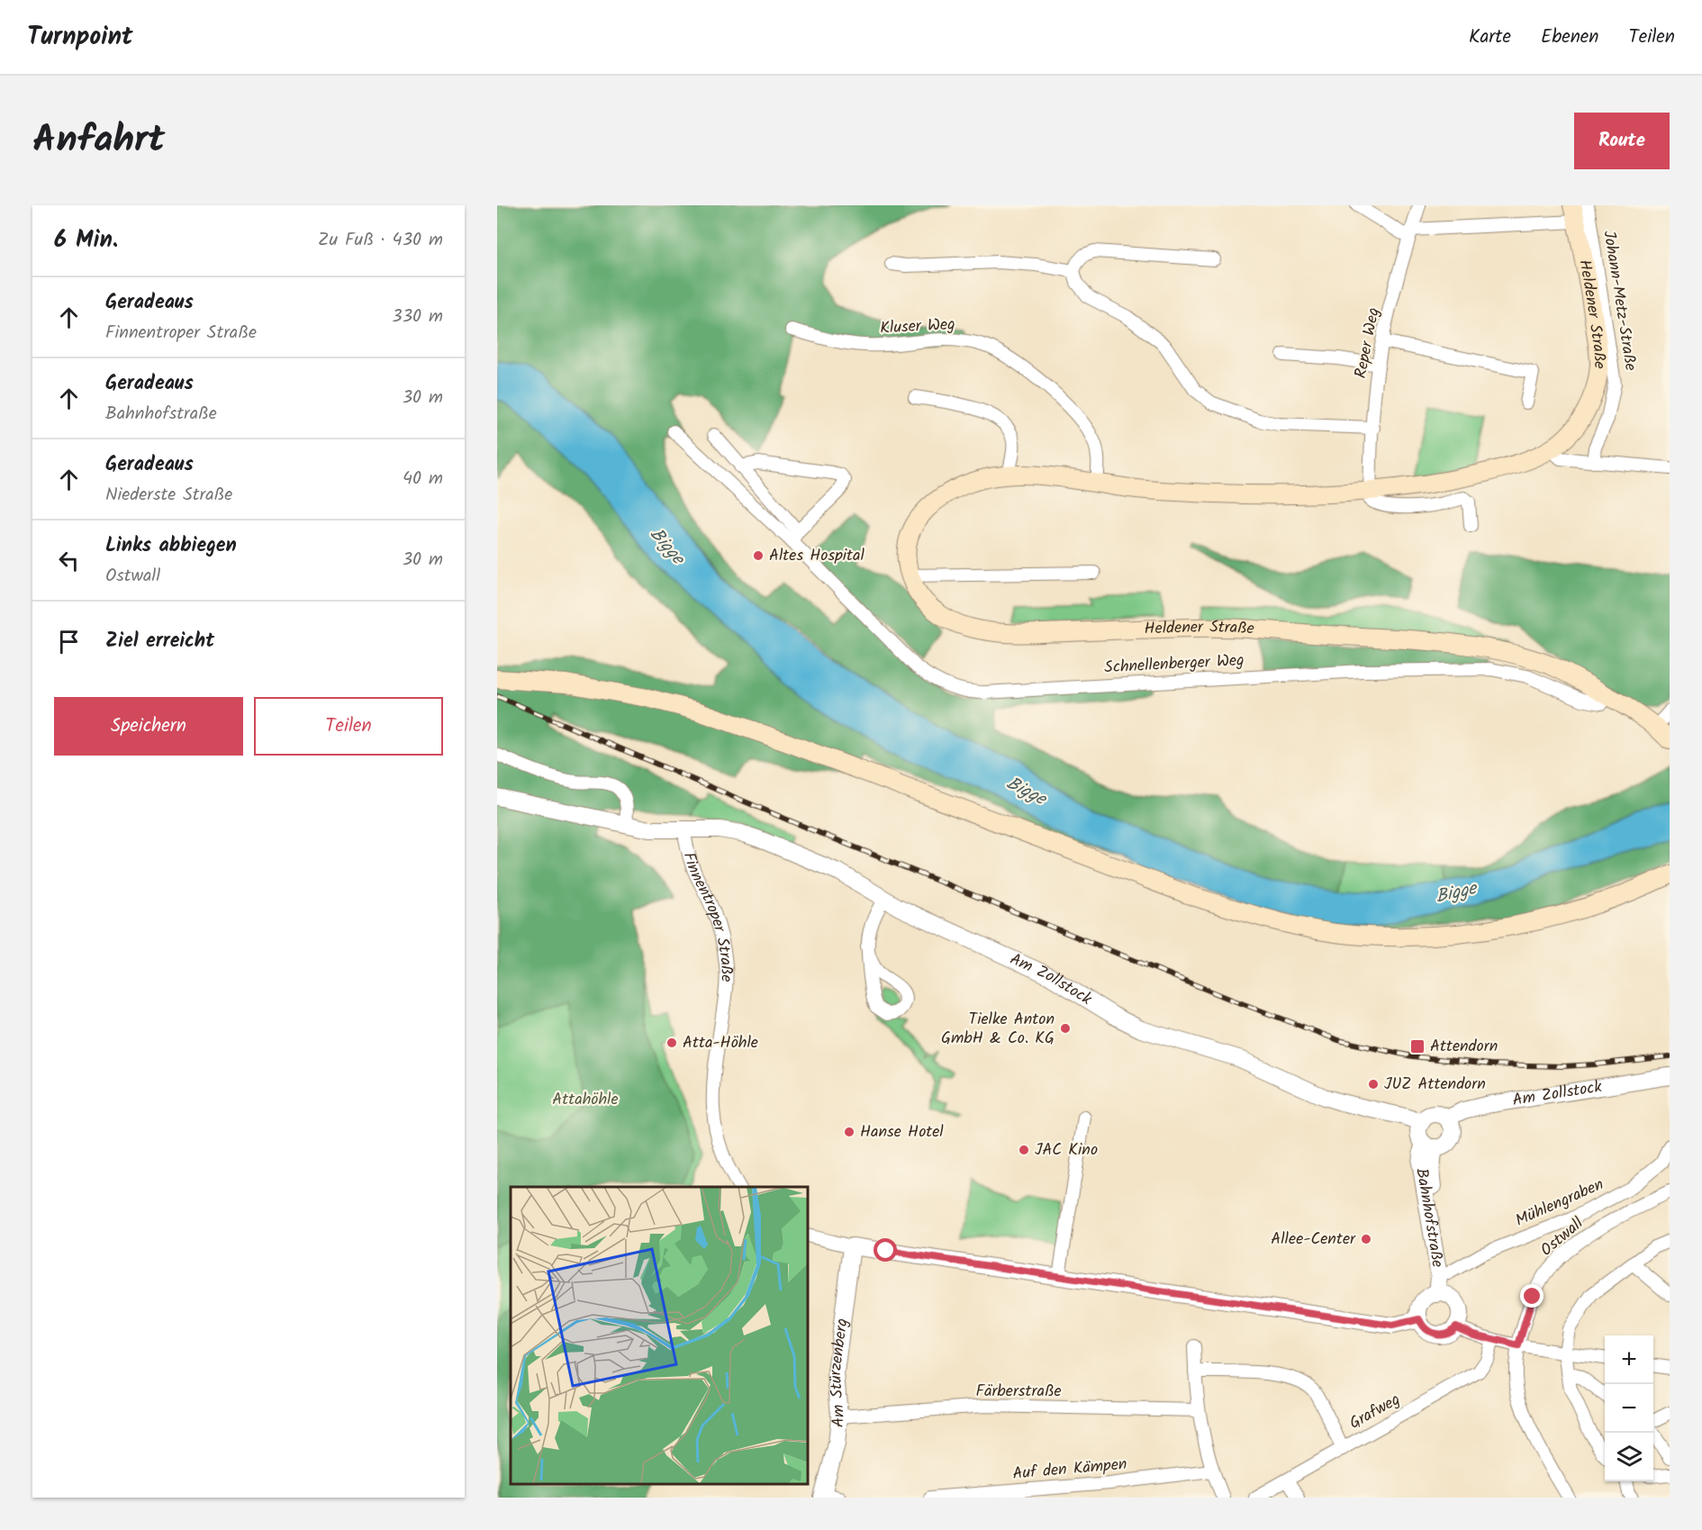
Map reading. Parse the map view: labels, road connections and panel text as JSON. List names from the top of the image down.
{
  "streets": {
    "main road": ["Heldener Straße"],
    "street": [
      "Johann-Metz-Straße",
      "Kluser Weg",
      "Reper Weg",
      "Schnellenberger Weg",
      "Finnentroper Straße",
      "Am Zollstock",
      "Mühlengraben",
      "Bahnhofstraße",
      "Ostwall",
      "Am Stürzenberg",
      "Färberstraße",
      "Grafweg",
      "Auf den Kämpen"
    ]
  },
  "crossings": [
    ["Heldener Straße", "Kluser Weg"],
    ["Heldener Straße", "Reper Weg"],
    ["Heldener Straße", "Schnellenberger Weg"],
    ["Finnentroper Straße", "Am Zollstock"],
    ["Am Zollstock", "Bahnhofstraße"],
    ["Mühlengraben", "Bahnhofstraße"],
    ["Am Stürzenberg", "Färberstraße"]
  ],
  "water": ["Bigge"],
  "parks": ["Attahöhle"],
  "places": {
    "other": [
      "Altes Hospital",
      "Tielke Anton GmbH & Co. KG",
      "Atta-Höhle",
      "JUZ Attendorn",
      "Hanse Hotel",
      "JAC Kino",
      "Allee-Center"
    ],
    "transit": ["Attendorn"]
  },
  "page": {
    "header": "Turnpoint",
    "nav": ["Karte", "Ebenen", "Teilen"],
    "title": "Anfahrt",
    "buttons": [
      "Route",
      ["Speichern", "Teilen"]
    ],
    "heading": ["6 Min.", "Zu Fuß · 430 m"],
    "list": [
      ["Geradeaus", "Finnentroper Straße", "330 m"],
      ["Geradeaus", "Bahnhofstraße", "30 m"],
      ["Geradeaus", "Niederste Straße", "40 m"],
      ["Links abbiegen", "Ostwall", "30 m"],
      "Ziel erreicht"
    ],
    "map_buttons": ["+", "−"]
  }
}
